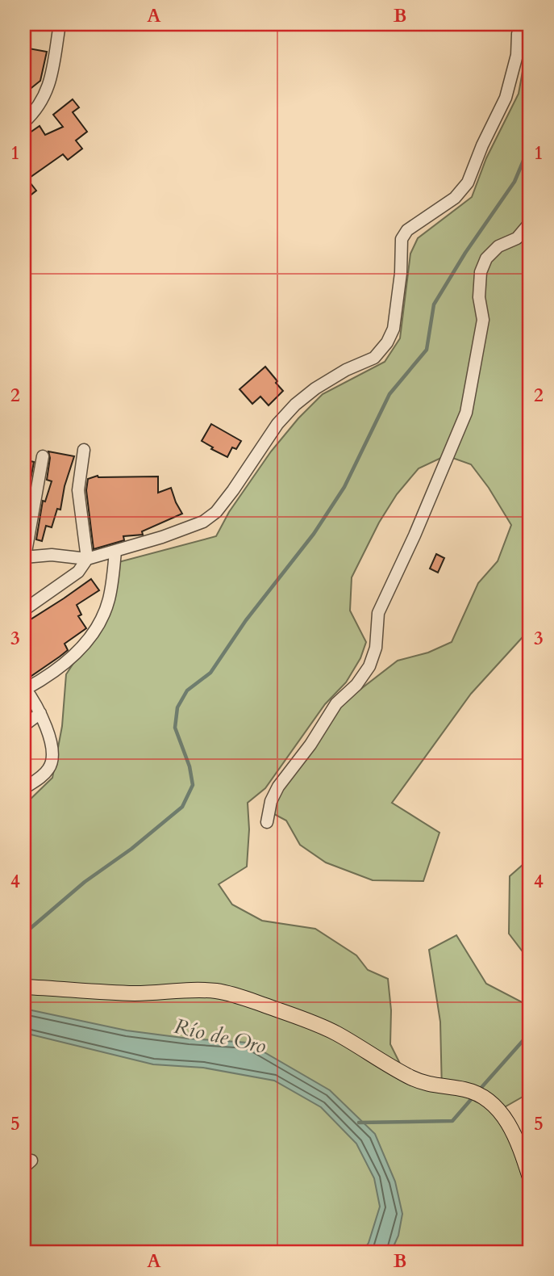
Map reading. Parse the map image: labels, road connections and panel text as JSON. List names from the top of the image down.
{
  "water": ["Río de Oro"],
  "grid": {
    "columns": ["A", "B"],
    "rows": [
      "1",
      "2",
      "3",
      "4",
      "5"
    ]
  }
}
